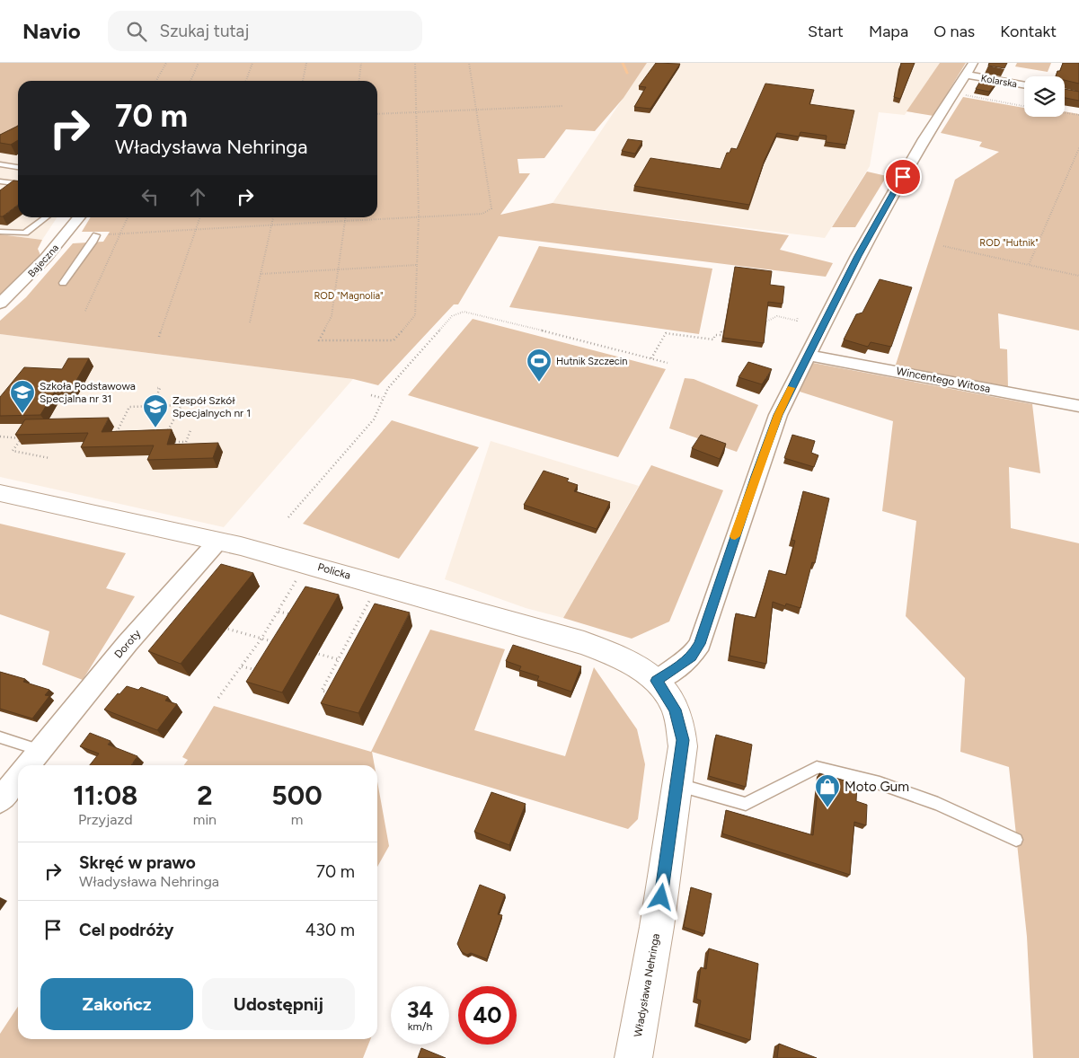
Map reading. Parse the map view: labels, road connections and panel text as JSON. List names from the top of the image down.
{
  "streets": {
    "street": [
      "Kolarska",
      "Bajeczna",
      "Wincentego Witosa",
      "Policka",
      "Doroty",
      "Władysława Nehringa"
    ]
  },
  "crossings": [
    ["Policka", "Doroty"],
    ["Policka", "Władysława Nehringa"]
  ],
  "parks": ["ROD \"Hutnik\"", "ROD \"Magnolia\""],
  "places": {
    "sports": ["Hutnik Szczecin"],
    "school or university": ["Szkoła Podstawowa Specjalna nr 31", "Zespół Szkół Specjalnych nr 1"],
    "shop": ["Moto Gum"]
  },
  "page": {
    "header": "Navio",
    "search": "Szukaj tutaj",
    "nav": [
      "Start",
      "Mapa",
      "O nas",
      "Kontakt"
    ],
    "turn": ["70 m", "Władysława Nehringa"],
    "eta": [
      "11:08",
      "Przyjazd",
      "2",
      "min",
      "500",
      "m"
    ],
    "list": [
      {
        "name": "Skręć w prawo",
        "note": "Władysława Nehringa",
        "value": "70 m"
      },
      {
        "name": "Cel podróży",
        "value": "430 m"
      }
    ],
    "buttons": ["Zakończ", "Udostępnij"],
    "speed": "34 km/h",
    "limit": "40"
  }
}
